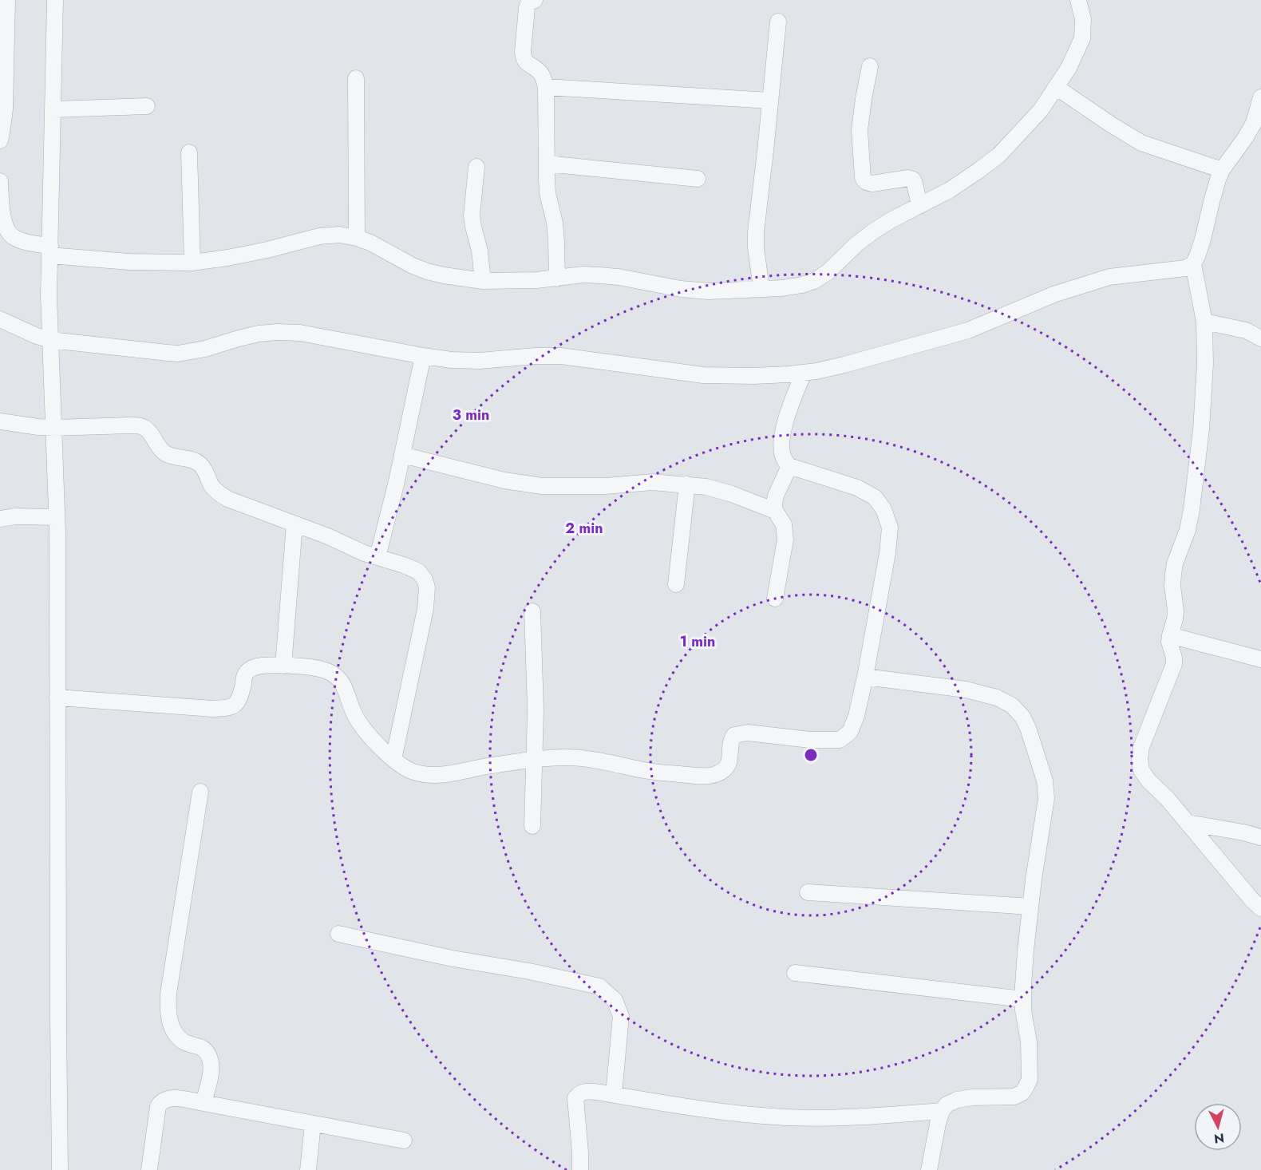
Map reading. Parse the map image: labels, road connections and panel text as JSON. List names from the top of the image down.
{
  "north": "bottom",
  "rings": ["3 min", "2 min", "1 min"]
}
